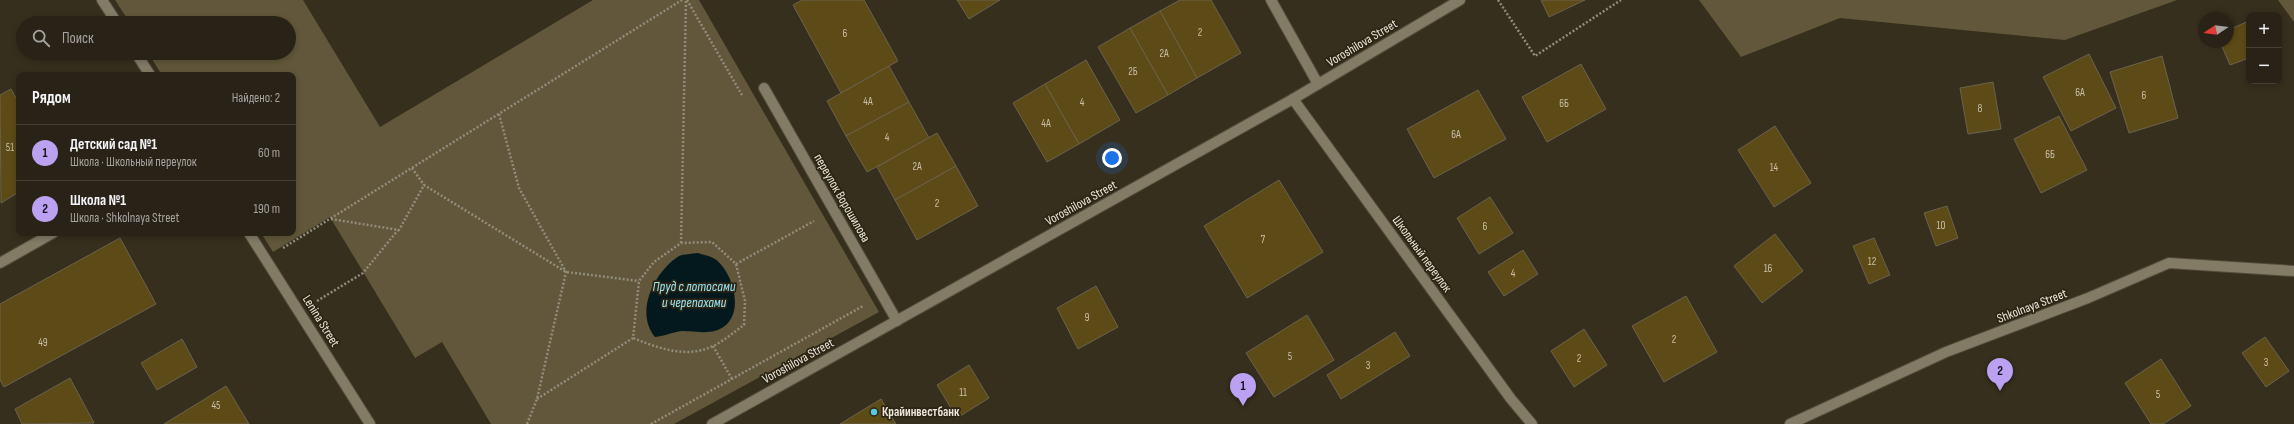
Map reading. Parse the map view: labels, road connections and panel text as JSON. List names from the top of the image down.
{
  "streets": {
    "street": [
      "Voroshilova Street",
      "переулок Ворошилова",
      "Школьный переулок",
      "Shkolnaya Street",
      "Lenina Street"
    ]
  },
  "crossings": [
    ["Voroshilova Street", "переулок Ворошилова"],
    ["Voroshilova Street", "Школьный переулок"]
  ],
  "water": ["Пруд с лотосами и черепахами"],
  "places": ["Крайинвестбанк"],
  "house_numbers": [
    "2",
    "6",
    "2А",
    "2Б",
    "6А",
    "6",
    "4А",
    "4",
    "6Б",
    "8",
    "4А",
    "6А",
    "4",
    "51",
    "6Б",
    "2А",
    "14",
    "2",
    "10",
    "6",
    "7",
    "12",
    "16",
    "4",
    "9",
    "2",
    "49",
    "5",
    "2",
    "3",
    "3",
    "11",
    "5",
    "45"
  ],
  "north": "left",
  "page": {
    "map_buttons": ["+", "−"],
    "search": "Поиск",
    "heading": ["Рядом", "Найдено: 2"],
    "list": [
      {
        "mark": "1",
        "name": "Детский сад №1",
        "note": "Школа · Школьный переулок",
        "value": "60 m"
      },
      {
        "mark": "2",
        "name": "Школа №1",
        "note": "Школа · Shkolnaya Street",
        "value": "190 m"
      }
    ],
    "pins": ["2", "1"]
  }
}
